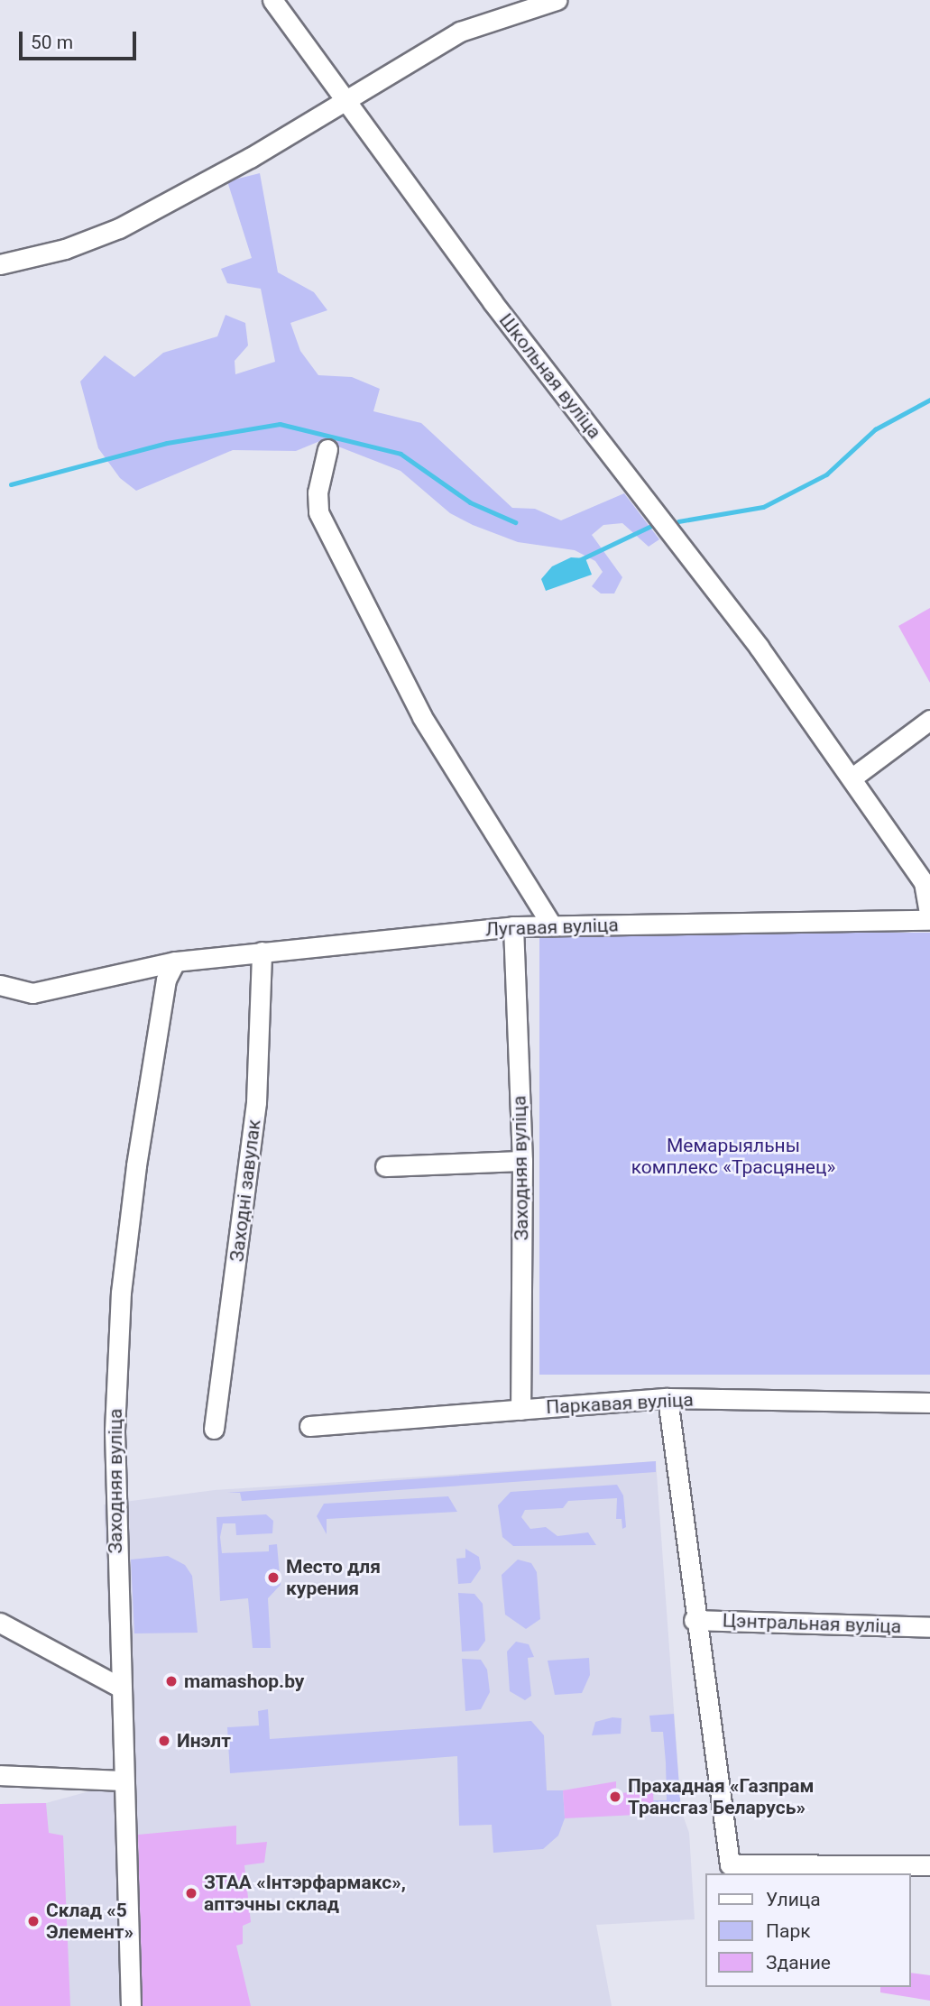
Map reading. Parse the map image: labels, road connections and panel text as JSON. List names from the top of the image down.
{
  "streets": {
    "street": [
      "Школьная вуліца",
      "Лугавая вуліца",
      "Заходняя вуліца",
      "Заходні завулак",
      "Паркавая вуліца",
      "Цэнтральная вуліца"
    ]
  },
  "crossings": [
    ["Школьная вуліца", "Лугавая вуліца"],
    ["Лугавая вуліца", "Заходняя вуліца"],
    ["Лугавая вуліца", "Заходні завулак"],
    ["Заходняя вуліца", "Паркавая вуліца"],
    ["Паркавая вуліца", "Цэнтральная вуліца"]
  ],
  "parks": ["Мемарыяльны комплекс «Трасцянец»"],
  "places": [
    "Место для курения",
    "mamashop.by",
    "Инэлт",
    "Прахадная «Газпрам Трансгаз Беларусь»",
    "ЗТАА «Інтэрфармакс», аптэчны склад",
    "Склад «5 Элемент»"
  ],
  "legend": ["Улица", "Парк", "Здание"],
  "scale_bar": "50 m"
}
